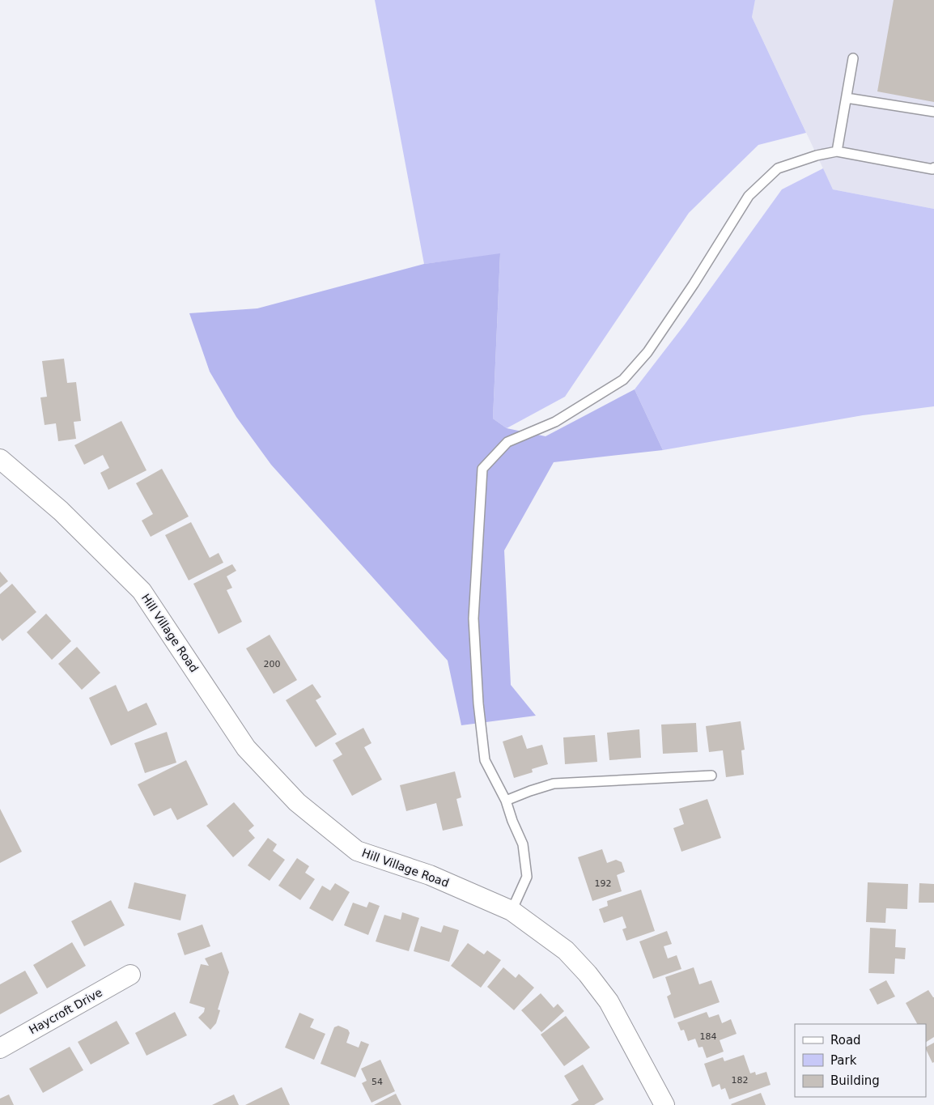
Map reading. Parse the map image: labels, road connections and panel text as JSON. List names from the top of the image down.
{
  "streets": {
    "street": ["Hill Village Road", "Haycroft Drive"]
  },
  "house_numbers": [
    "200",
    "192",
    "184",
    "182",
    "54"
  ],
  "legend": ["Road", "Park", "Building"]
}
